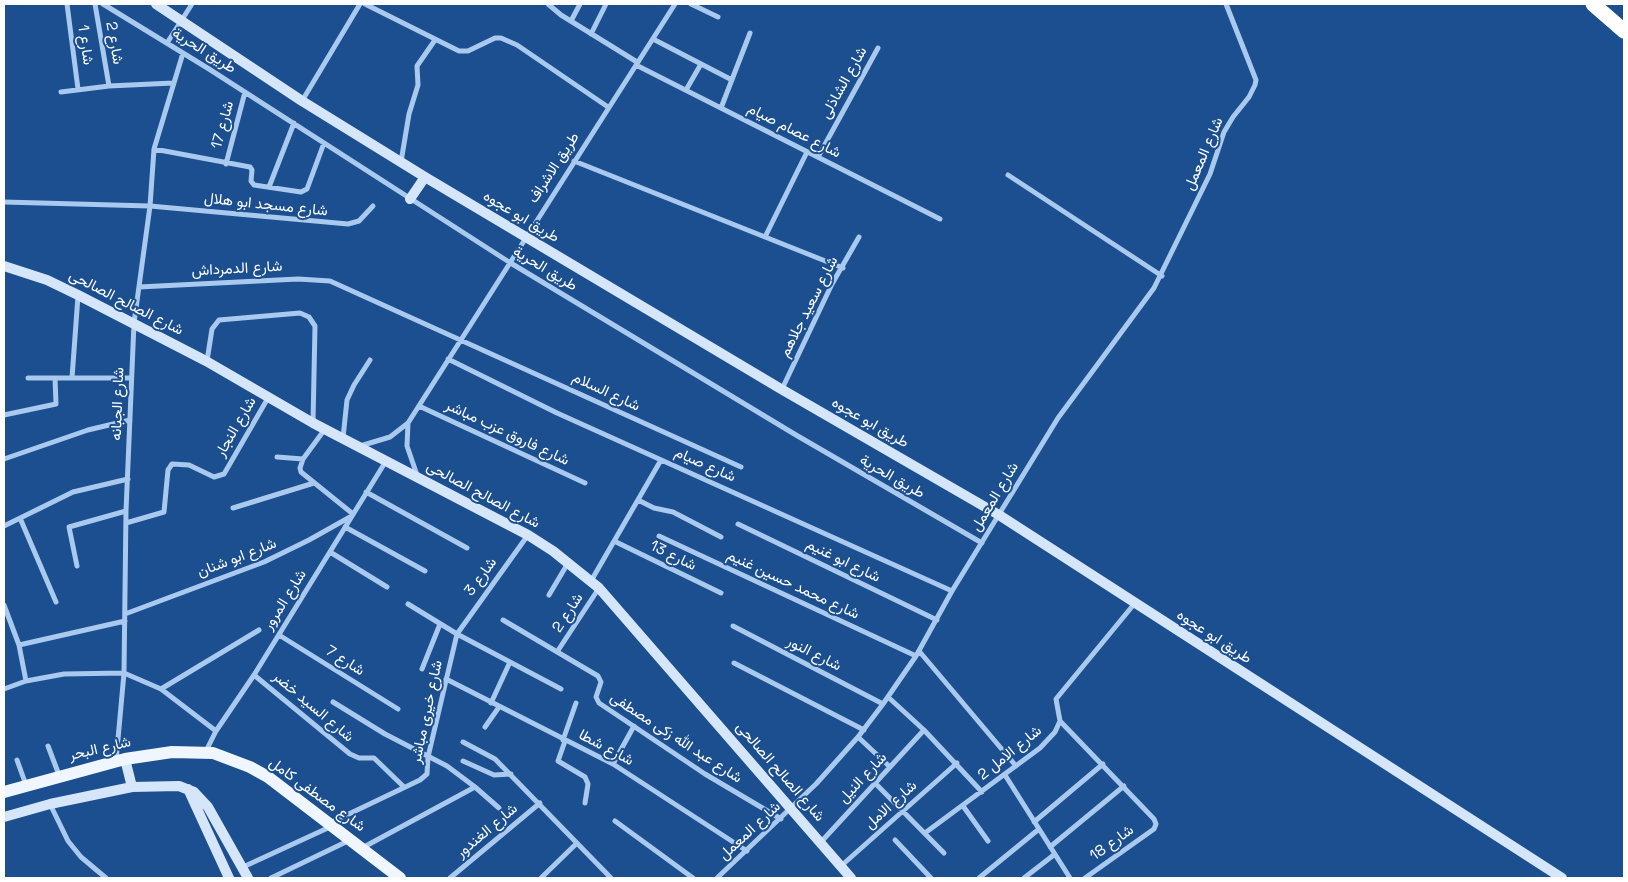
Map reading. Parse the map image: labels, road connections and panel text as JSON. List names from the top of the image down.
{
  "streets": {
    "main road": ["شارع البحر", "شارع مصطفى كامل"],
    "street": [
      "شارع 2",
      "شارع 1",
      "طريق الحرية",
      "شارع الشاذلى",
      "شارع 17",
      "شارع عصام صيام",
      "شارع المعمل",
      "طريق الاشراف",
      "شارع مسجد ابو هلال",
      "طريق ابو عجوه",
      "شارع الدمرداش",
      "شارع الصالح الصالحى",
      "شارع سعيد جلاهم",
      "شارع السلام",
      "شارع الجبانه",
      "شارع النجار",
      "شارع فاروق عزب مباشر",
      "شارع صيام",
      "شارع 13",
      "شارع ابو شنان",
      "شارع ابو غنيم",
      "شارع 3",
      "شارع محمد حسين غنيم",
      "شارع المرور",
      "شارع النور",
      "شارع 7",
      "شارع السيد خضر",
      "شارع خيرى مباشر",
      "شارع عبد الله زكى مصطفى",
      "شارع شطا",
      "شارع الامل 2",
      "شارع النيل",
      "شارع الامل",
      "شارع الغندور",
      "شارع 18"
    ]
  },
  "crossings": [
    ["شارع 2", "شارع الصالح الصالحى"],
    ["شارع 2", "شارع صيام"],
    ["شارع 2", "شارع 13"],
    ["شارع 2", "شارع عبد الله زكى مصطفى"],
    ["طريق الحرية", "شارع 17"],
    ["طريق الحرية", "شارع المعمل"],
    ["طريق الحرية", "طريق الاشراف"],
    ["طريق الحرية", "شارع الجبانه"],
    ["شارع الشاذلى", "شارع عصام صيام"],
    ["شارع عصام صيام", "طريق الاشراف"],
    ["شارع المعمل", "طريق ابو عجوه"],
    ["شارع المعمل", "شارع الصالح الصالحى"],
    ["شارع المعمل", "شارع صيام"],
    ["شارع المعمل", "شارع ابو غنيم"],
    ["شارع المعمل", "شارع محمد حسين غنيم"],
    ["شارع المعمل", "شارع النور"],
    ["شارع المعمل", "شارع عبد الله زكى مصطفى"],
    ["شارع المعمل", "شارع شطا"],
    ["طريق الاشراف", "طريق ابو عجوه"],
    ["طريق الاشراف", "شارع الدمرداش"],
    ["طريق الاشراف", "شارع الصالح الصالحى"],
    ["طريق الاشراف", "شارع السلام"],
    ["طريق الاشراف", "شارع فاروق عزب مباشر"],
    ["طريق الاشراف", "شارع صيام"],
    ["شارع مسجد ابو هلال", "شارع الجبانه"],
    ["طريق ابو عجوه", "شارع سعيد جلاهم"],
    ["طريق ابو عجوه", "شارع الامل 2"],
    ["شارع الدمرداش", "شارع السلام"],
    ["شارع الدمرداش", "شارع الجبانه"],
    ["شارع الصالح الصالحى", "شارع الجبانه"],
    ["شارع الصالح الصالحى", "شارع النجار"],
    ["شارع الصالح الصالحى", "شارع 3"],
    ["شارع الصالح الصالحى", "شارع المرور"],
    ["شارع الصالح الصالحى", "شارع النيل"],
    ["شارع الصالح الصالحى", "شارع الامل"],
    ["شارع الجبانه", "شارع النجار"],
    ["شارع الجبانه", "شارع ابو شنان"],
    ["شارع الجبانه", "شارع البحر"],
    ["شارع ابو شنان", "شارع المرور"],
    ["شارع 3", "شارع خيرى مباشر"],
    ["شارع المرور", "شارع 7"],
    ["شارع المرور", "شارع السيد خضر"],
    ["شارع المرور", "شارع البحر"],
    ["شارع المرور", "شارع مصطفى كامل"],
    ["شارع السيد خضر", "شارع خيرى مباشر"],
    ["شارع خيرى مباشر", "شارع شطا"],
    ["شارع خيرى مباشر", "شارع مصطفى كامل"],
    ["شارع البحر", "شارع مصطفى كامل"]
  ]
}
